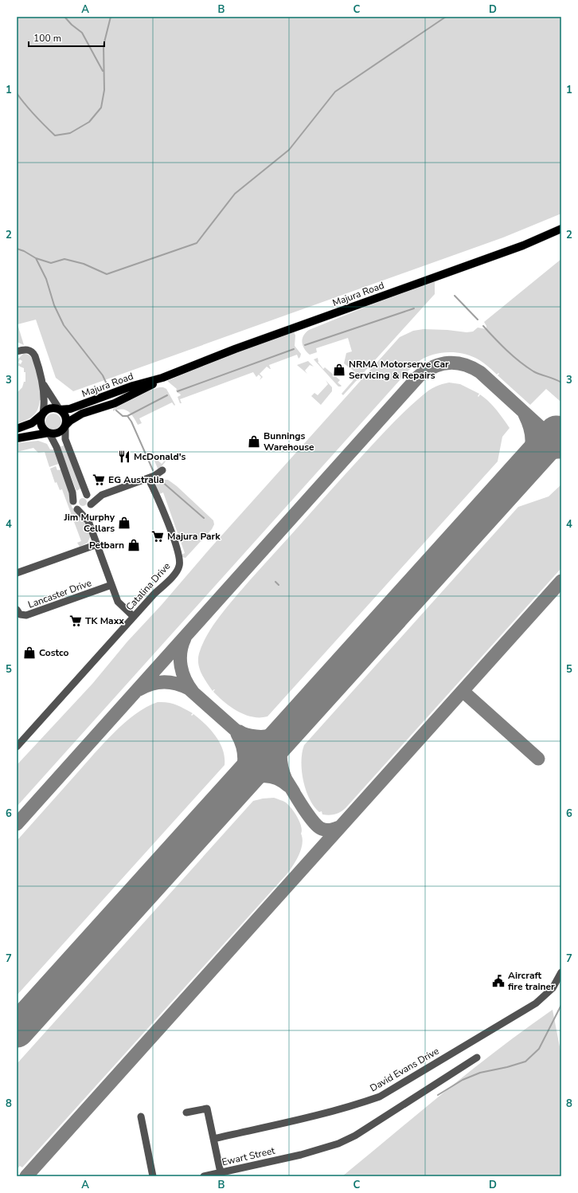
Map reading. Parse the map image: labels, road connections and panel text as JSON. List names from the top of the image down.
{
  "streets": {
    "main road": ["Majura Road"],
    "street": [
      "Catalina Drive",
      "Lancaster Drive",
      "David Evans Drive",
      "Ewart Street"
    ]
  },
  "places": {
    "shop": [
      "NRMA Motorserve Car Servicing & Repairs",
      "Bunnings Warehouse",
      "Jim Murphy Cellars",
      "Petbarn",
      "Costco"
    ],
    "restaurant": ["McDonald's"],
    "supermarket": ["EG Australia", "Majura Park", "TK Maxx"],
    "public building": ["Aircraft fire trainer"]
  },
  "scale_bar": "100 m",
  "grid": {
    "columns": [
      "A",
      "B",
      "C",
      "D"
    ],
    "rows": [
      "1",
      "2",
      "3",
      "4",
      "5",
      "6",
      "7",
      "8"
    ]
  }
}
